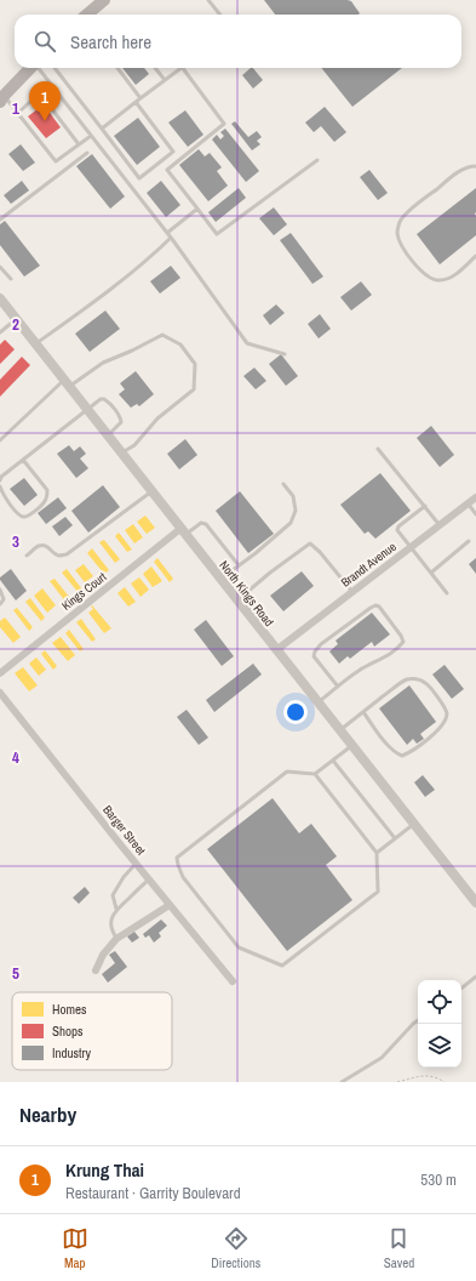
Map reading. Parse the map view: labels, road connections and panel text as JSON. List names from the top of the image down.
{
  "streets": {
    "street": [
      "Brandt Avenue",
      "Kings Court",
      "North Kings Road",
      "Barger Street"
    ]
  },
  "crossings": [
    ["Brandt Avenue", "North Kings Road"],
    ["Kings Court", "North Kings Road"]
  ],
  "legend": ["Homes", "Shops", "Industry"],
  "page": {
    "search": "Search here",
    "pins": "1",
    "heading": "Nearby",
    "list": [
      {
        "mark": "1",
        "name": "Krung Thai",
        "note": "Restaurant · Garrity Boulevard",
        "value": "530 m"
      }
    ],
    "nav": ["Map", "Directions", "Saved"]
  },
  "grid": {
    "rows": [
      "1",
      "2",
      "3",
      "4",
      "5"
    ]
  }
}
